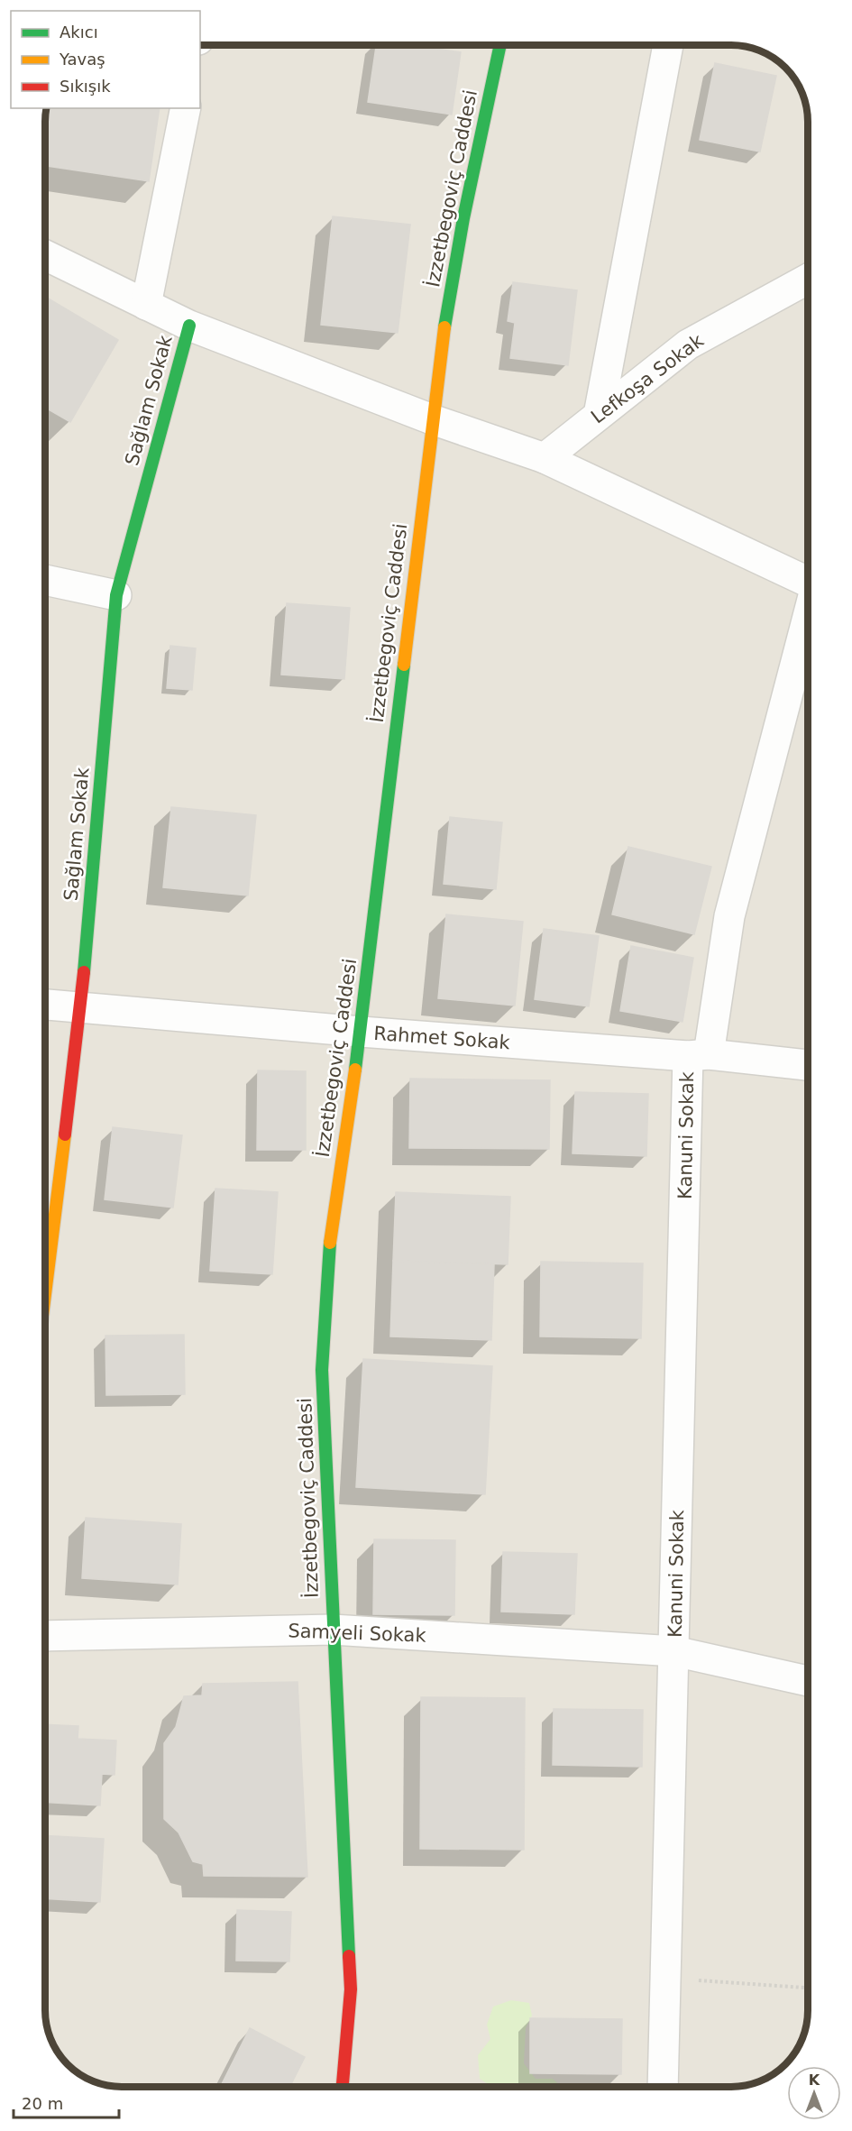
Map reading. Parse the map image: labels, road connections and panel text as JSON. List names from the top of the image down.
{
  "streets": {
    "street": [
      "İzzetbegoviç Caddesi",
      "Lefkoşa Sokak",
      "Sağlam Sokak",
      "Rahmet Sokak",
      "Kanuni Sokak",
      "Samyeli Sokak"
    ]
  },
  "crossings": [
    ["İzzetbegoviç Caddesi", "Rahmet Sokak"],
    ["İzzetbegoviç Caddesi", "Samyeli Sokak"],
    ["Sağlam Sokak", "Rahmet Sokak"],
    ["Rahmet Sokak", "Kanuni Sokak"],
    ["Kanuni Sokak", "Samyeli Sokak"]
  ],
  "legend": ["Akıcı", "Yavaş", "Sıkışık"],
  "scale_bar": "20 m",
  "north": "top"
}
